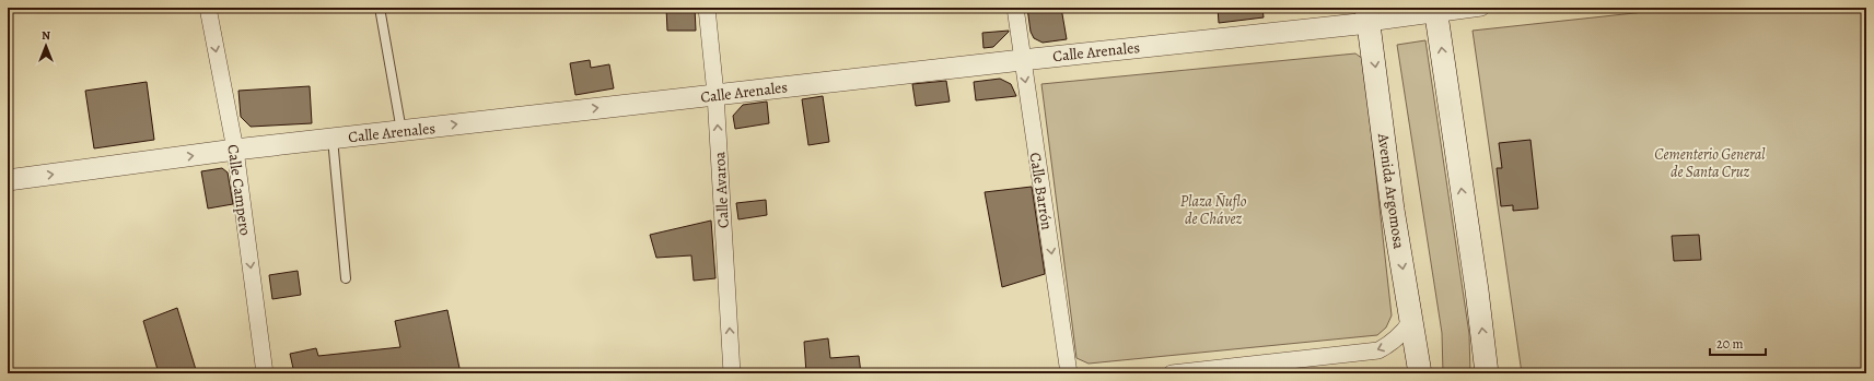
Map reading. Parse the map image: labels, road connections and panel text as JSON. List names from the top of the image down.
{
  "streets": {
    "main road": ["Avenida Argomosa"],
    "street": [
      "Calle Arenales",
      "Calle Campero",
      "Calle Avaroa",
      "Calle Barrón"
    ]
  },
  "crossings": [
    ["Calle Arenales", "Calle Campero"],
    ["Calle Arenales", "Calle Avaroa"],
    ["Calle Arenales", "Calle Barrón"],
    ["Calle Arenales", "Avenida Argomosa"]
  ],
  "one_way": [
    "Calle Arenales",
    "Calle Campero",
    "Calle Avaroa",
    "Calle Barrón"
  ],
  "parks": ["Cementerio General de Santa Cruz", "Plaza Ñuflo de Chávez"],
  "scale_bar": "20 m",
  "north": "top"
}
